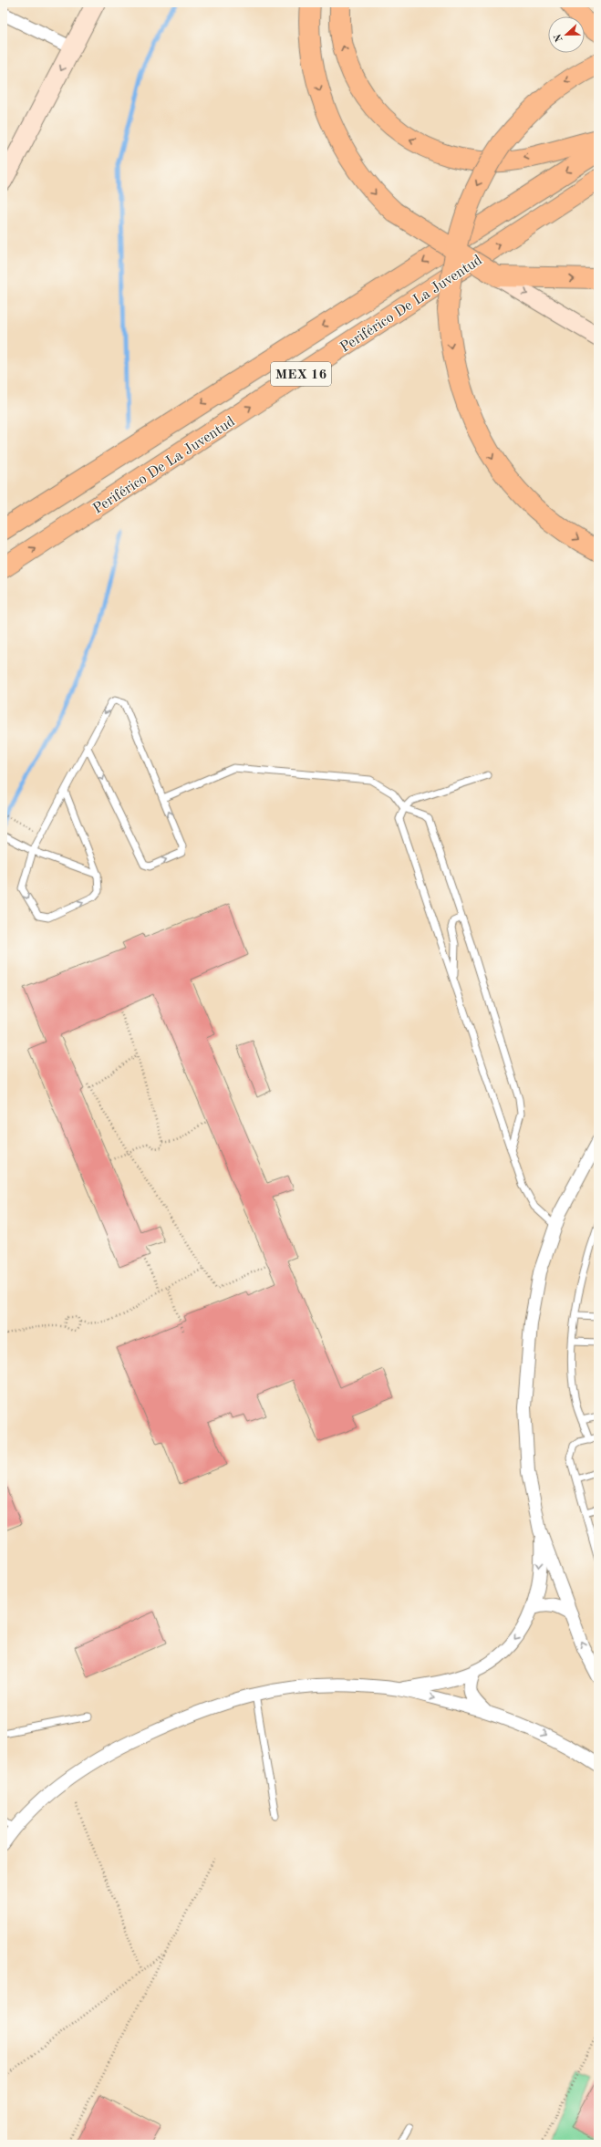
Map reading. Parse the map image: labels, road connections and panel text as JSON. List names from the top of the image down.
{
  "streets": {
    "main road": ["Periférico De La Juventud", "MEX 16"]
  },
  "north": "left"
}
